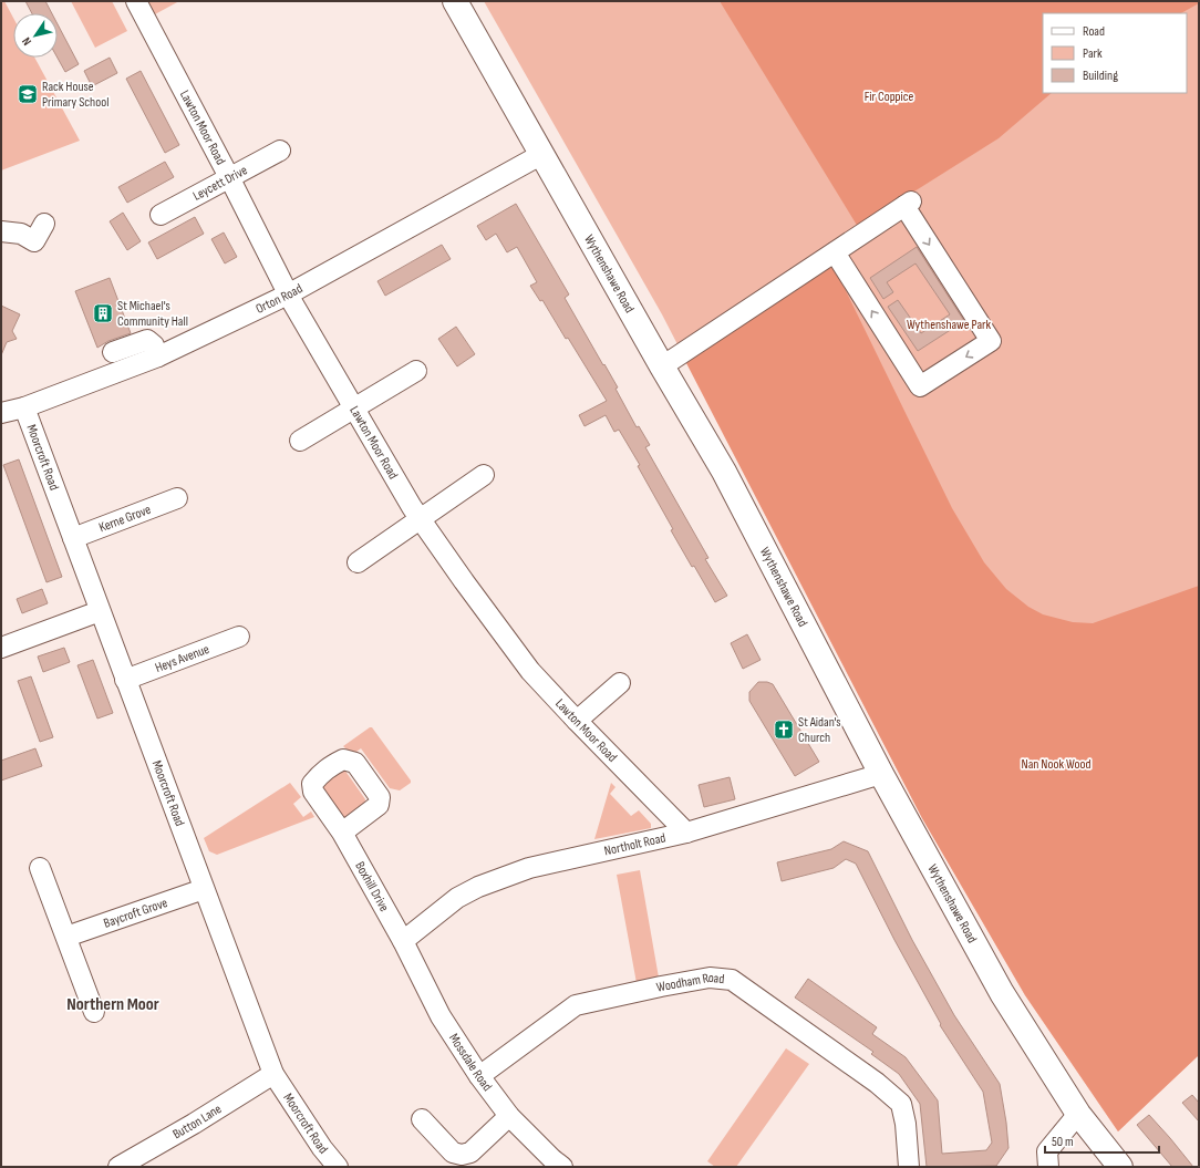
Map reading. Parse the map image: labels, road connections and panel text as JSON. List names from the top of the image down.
{
  "streets": {
    "main road": ["Wythenshawe Road"],
    "street": [
      "Lawton Moor Road",
      "Leycett Drive",
      "Orton Road",
      "Moorcroft Road",
      "Kerne Grove",
      "Heys Avenue",
      "Northolt Road",
      "Boxhill Drive",
      "Baycroft Grove",
      "Woodham Road",
      "Mossdale Road",
      "Button Lane"
    ]
  },
  "crossings": [
    ["Lawton Moor Road", "Leycett Drive"],
    ["Lawton Moor Road", "Orton Road"],
    ["Lawton Moor Road", "Northolt Road"],
    ["Wythenshawe Road", "Orton Road"],
    ["Wythenshawe Road", "Northolt Road"],
    ["Orton Road", "Moorcroft Road"],
    ["Moorcroft Road", "Kerne Grove"],
    ["Moorcroft Road", "Heys Avenue"],
    ["Moorcroft Road", "Baycroft Grove"],
    ["Moorcroft Road", "Button Lane"],
    ["Northolt Road", "Boxhill Drive"],
    ["Northolt Road", "Mossdale Road"],
    ["Boxhill Drive", "Mossdale Road"],
    ["Woodham Road", "Mossdale Road"]
  ],
  "districts": ["Northern Moor"],
  "parks": ["Fir Coppice", "Wythenshawe Park", "Nan Nook Wood"],
  "places": {
    "school or university": ["Rack House Primary School"],
    "building": ["St Michael's Community Hall"],
    "church": ["St Aidan's Church"]
  },
  "legend": ["Road", "Park", "Building"],
  "scale_bar": "50 m",
  "north": "bottom left"
}
